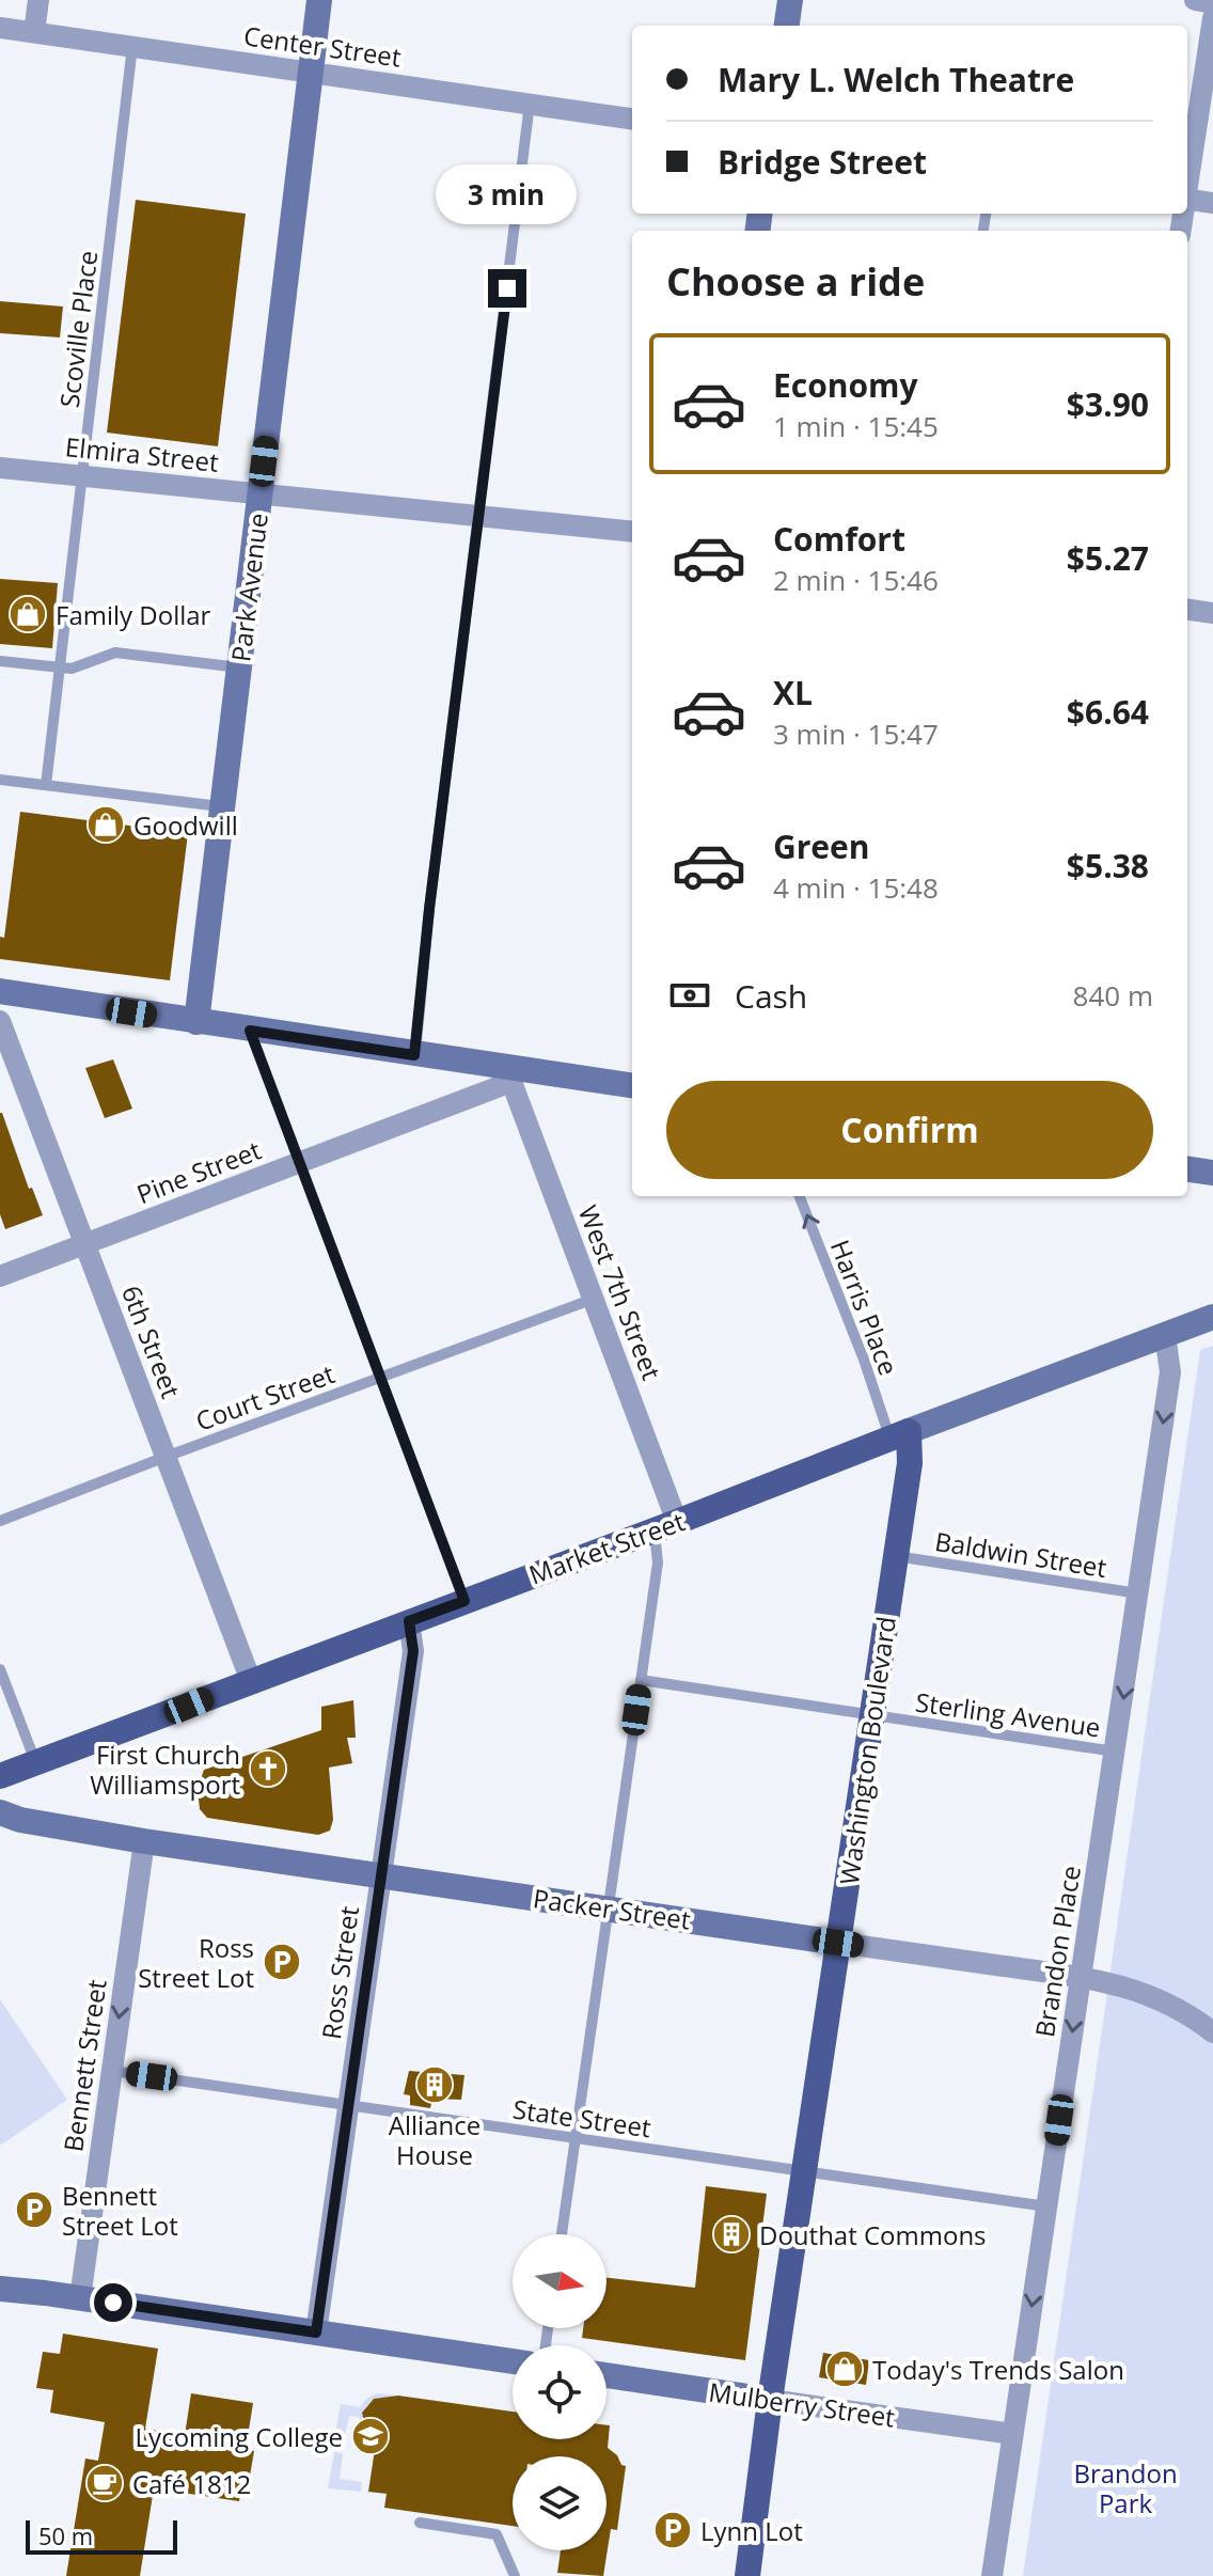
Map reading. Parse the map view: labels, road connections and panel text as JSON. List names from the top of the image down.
{
  "streets": {
    "main road": ["Market Street", "Washington Boulevard"],
    "street": [
      "Center Street",
      "Elmira Street",
      "Park Avenue",
      "Pine Street",
      "West 7th Street",
      "6th Street",
      "Packer Street",
      "Brandon Place",
      "Ross Street",
      "Bennett Street",
      "Mulberry Street"
    ],
    "lane": [
      "Scoville Place",
      "Harris Place",
      "Court Street",
      "Baldwin Street",
      "Sterling Avenue",
      "State Street"
    ]
  },
  "crossings": [
    ["Center Street", "Scoville Place"],
    ["Center Street", "Park Avenue"],
    ["Scoville Place", "Elmira Street"],
    ["Elmira Street", "Park Avenue"],
    ["Pine Street", "West 7th Street"],
    ["Pine Street", "6th Street"],
    ["West 7th Street", "Court Street"],
    ["West 7th Street", "Market Street"],
    ["Harris Place", "Market Street"],
    ["Harris Place", "Washington Boulevard"],
    ["6th Street", "Court Street"],
    ["6th Street", "Market Street"],
    ["Market Street", "Washington Boulevard"],
    ["Market Street", "Brandon Place"],
    ["Market Street", "Ross Street"],
    ["Baldwin Street", "Washington Boulevard"],
    ["Baldwin Street", "Brandon Place"],
    ["Sterling Avenue", "Washington Boulevard"],
    ["Sterling Avenue", "Brandon Place"],
    ["Washington Boulevard", "Packer Street"],
    ["Washington Boulevard", "State Street"],
    ["Washington Boulevard", "Mulberry Street"],
    ["Packer Street", "Brandon Place"],
    ["Packer Street", "Ross Street"],
    ["Packer Street", "Bennett Street"],
    ["Brandon Place", "State Street"],
    ["Brandon Place", "Mulberry Street"],
    ["Ross Street", "State Street"],
    ["Bennett Street", "State Street"]
  ],
  "one_way": ["Harris Place", "Brandon Place", "Bennett Street"],
  "parks": ["Brandon Park"],
  "places": {
    "shop": ["Family Dollar", "Goodwill", "Today's Trends Salon"],
    "church": ["First Church Williamsport"],
    "parking": ["Ross Street Lot", "Bennett Street Lot", "Lynn Lot"],
    "building": ["Alliance House", "Douthat Commons"],
    "school or university": ["Lycoming College"],
    "cafe": ["Café 1812"]
  },
  "scale_bar": "50 m",
  "north": "right",
  "page": {
    "banner": ["Mary L. Welch Theatre", "Bridge Street"],
    "bubble": "3 min",
    "heading": "Choose a ride",
    "list": [
      {
        "name": "Economy",
        "note": "1 min · 15:45",
        "value": "$3.90"
      },
      {
        "name": "Comfort",
        "note": "2 min · 15:46",
        "value": "$5.27"
      },
      {
        "name": "XL",
        "note": "3 min · 15:47",
        "value": "$6.64"
      },
      {
        "name": "Green",
        "note": "4 min · 15:48",
        "value": "$5.38"
      }
    ],
    "pay": ["Cash", "840 m"],
    "buttons": "Confirm",
    "scale": "50 m"
  }
}
